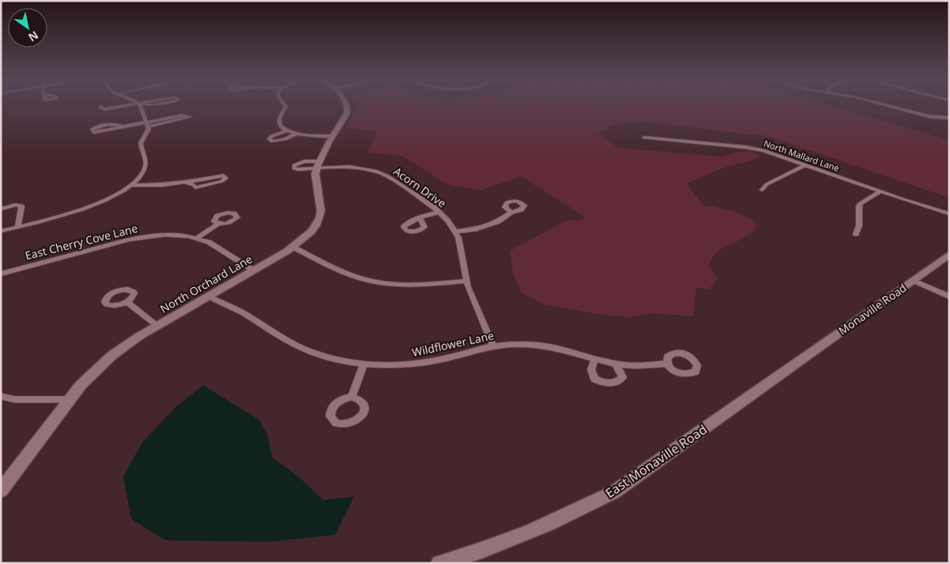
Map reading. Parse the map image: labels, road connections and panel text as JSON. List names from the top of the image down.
{
  "streets": {
    "street": [
      "North Mallard Lane",
      "Acorn Drive",
      "East Cherry Cove Lane",
      "North Orchard Lane",
      "Monaville Road",
      "Wildflower Lane",
      "East Monaville Road"
    ]
  },
  "crossings": [
    ["Acorn Drive", "North Orchard Lane"],
    ["Acorn Drive", "Wildflower Lane"],
    ["East Cherry Cove Lane", "North Orchard Lane"],
    ["North Orchard Lane", "Wildflower Lane"],
    ["Monaville Road", "East Monaville Road"]
  ],
  "north": "bottom right"
}
